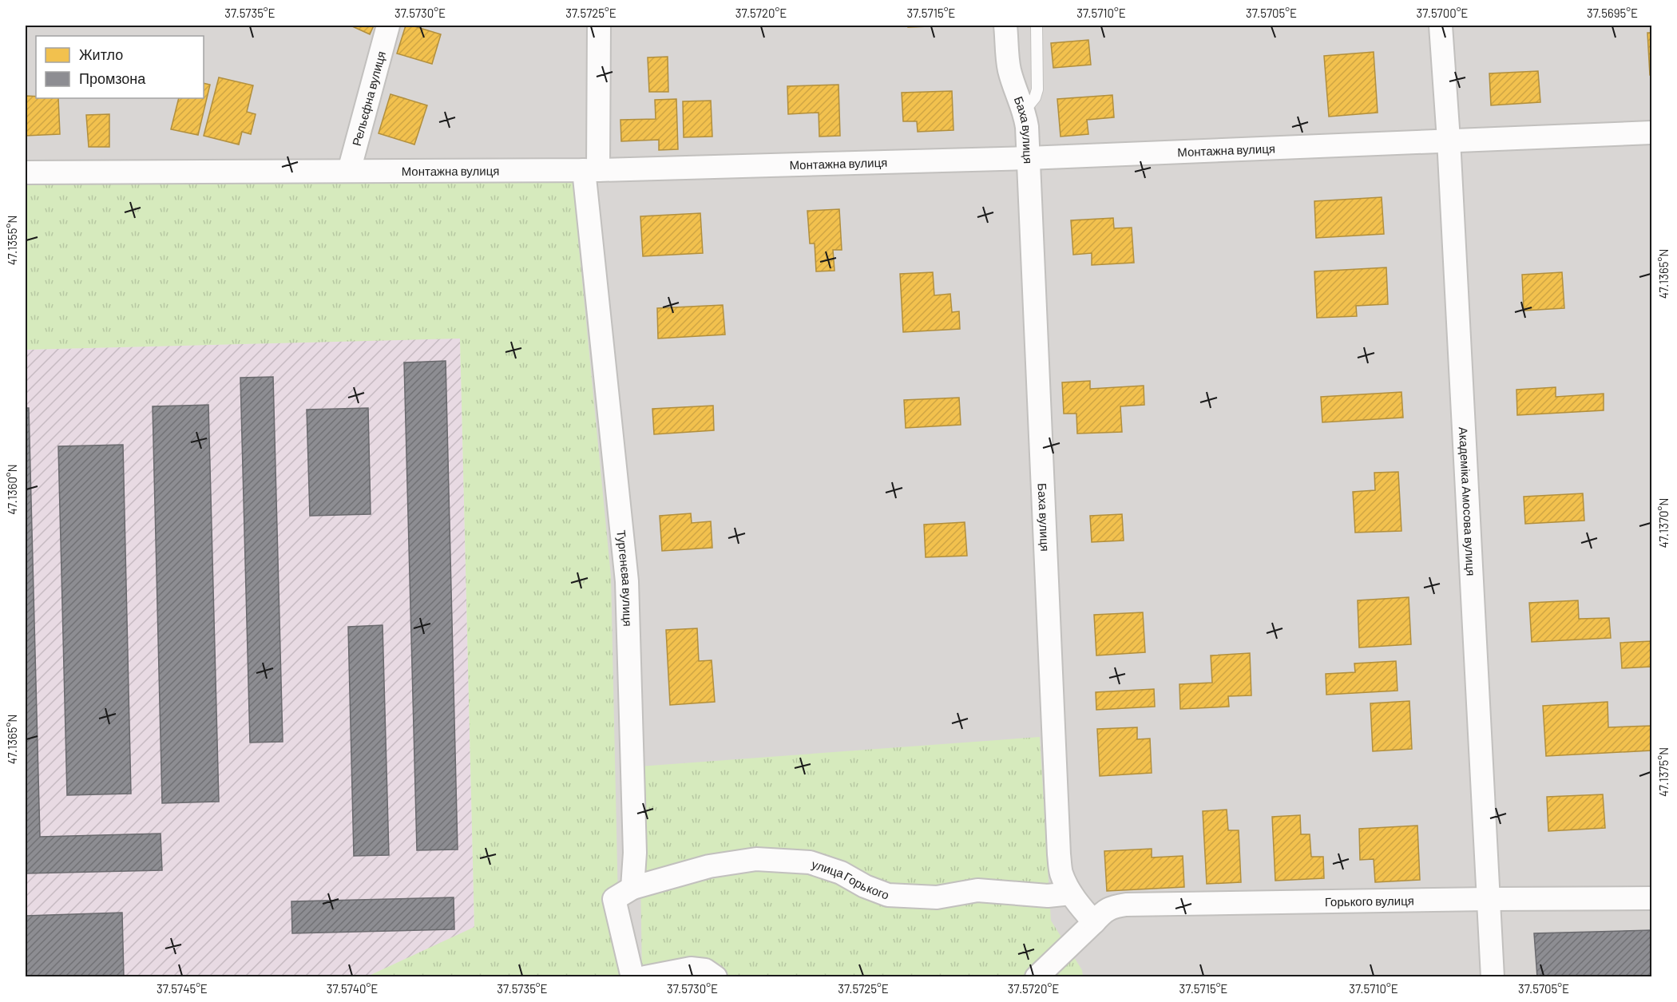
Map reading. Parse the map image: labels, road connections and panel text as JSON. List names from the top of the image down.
{
  "streets": {
    "street": [
      "Рельєфна вулиця",
      "Баха вулиця",
      "Монтажна вулиця",
      "Академіка Амосова вулиця",
      "Тургенєва вулиця",
      "улица Горького",
      "Горького вулиця"
    ]
  },
  "crossings": [
    ["Рельєфна вулиця", "Монтажна вулиця"],
    ["Баха вулиця", "Монтажна вулиця"],
    ["Баха вулиця", "улица Горького"],
    ["Баха вулиця", "Горького вулиця"],
    ["Монтажна вулиця", "Академіка Амосова вулиця"],
    ["Монтажна вулиця", "Тургенєва вулиця"],
    ["Академіка Амосова вулиця", "Горького вулиця"],
    ["Тургенєва вулиця", "улица Горького"]
  ],
  "legend": ["Житло", "Промзона"],
  "coordinates": [
    "37.5735°E",
    "37.5730°E",
    "37.5725°E",
    "37.5720°E",
    "37.5715°E",
    "37.5710°E",
    "37.5705°E",
    "37.5700°E",
    "37.5695°E",
    "47.1355°N",
    "47.1365°N",
    "47.1360°N",
    "47.1370°N",
    "47.1375°N",
    "37.5745°E",
    "37.5740°E"
  ]
}
